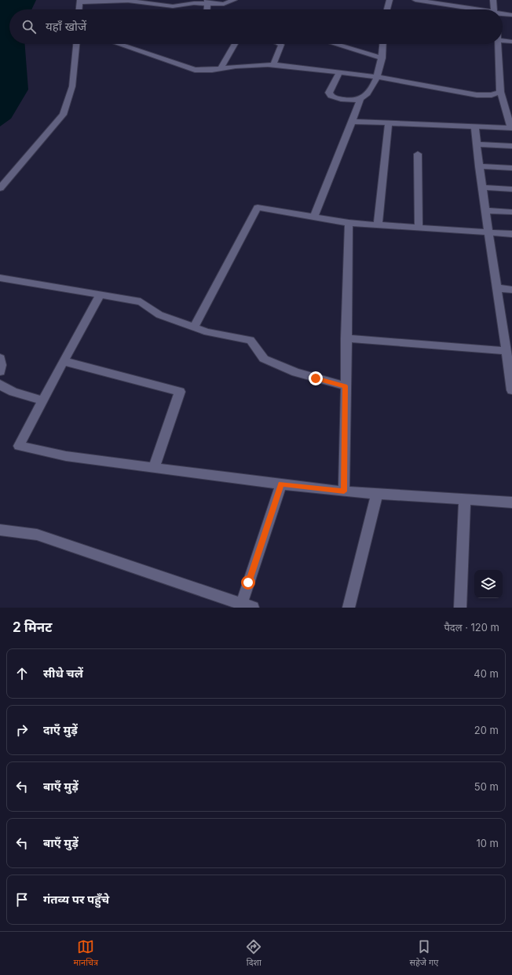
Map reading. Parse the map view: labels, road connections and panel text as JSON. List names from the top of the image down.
{
  "page": {
    "search": "यहाँ खोजें",
    "heading": ["2 मिनट", "पैदल · 120 m"],
    "list": [
      ["सीधे चलें", "40 m"],
      ["दाएँ मुड़ें", "20 m"],
      ["बाएँ मुड़ें", "50 m"],
      ["बाएँ मुड़ें", "10 m"],
      "गंतव्य पर पहुँचे"
    ],
    "nav": ["मानचित्र", "दिशा", "सहेजे गए"]
  }
}
